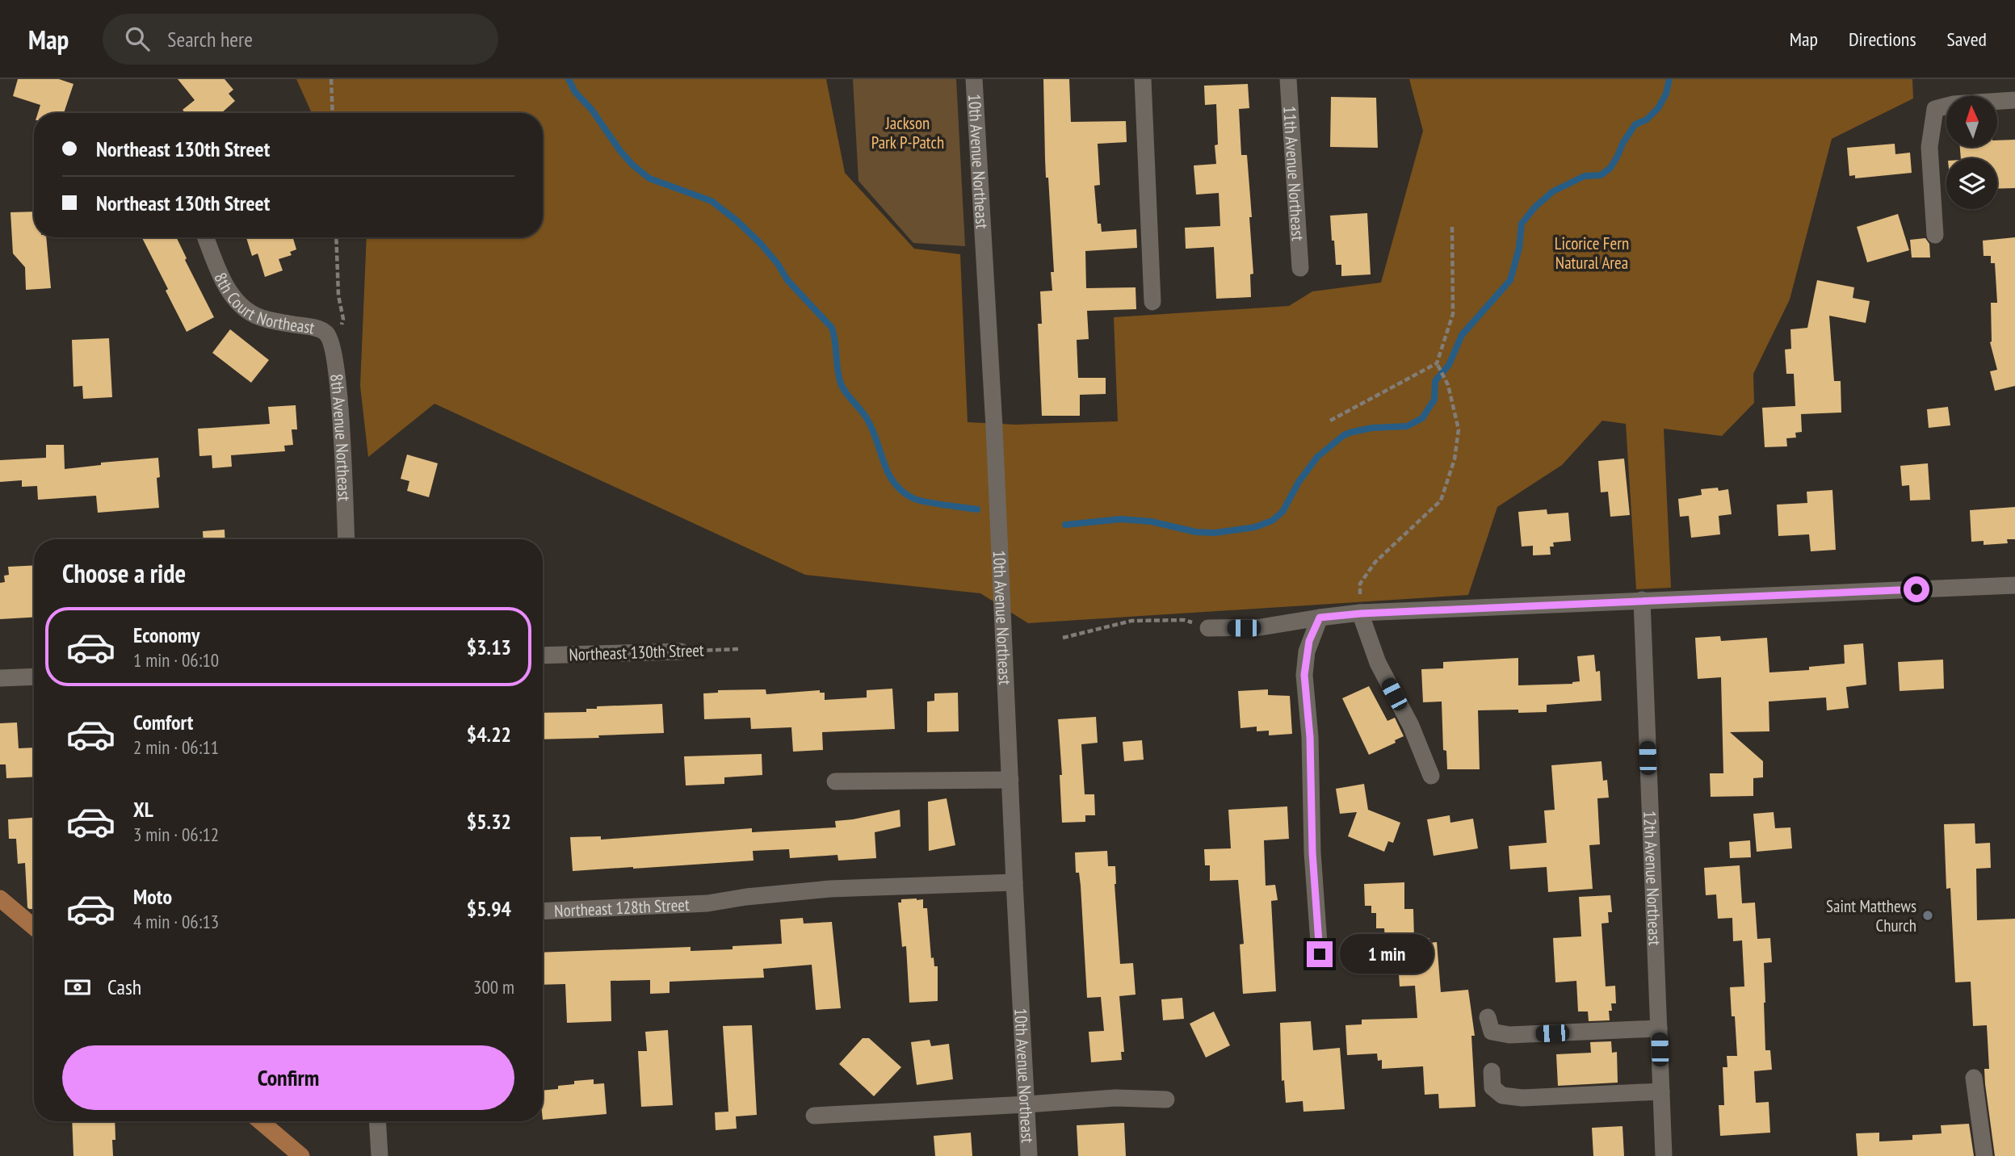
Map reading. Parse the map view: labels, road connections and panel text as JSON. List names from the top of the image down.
{
  "streets": {
    "street": [
      "10th Avenue Northeast",
      "11th Avenue Northeast",
      "8th Court Northeast",
      "8th Avenue Northeast",
      "Northeast 130th Street",
      "12th Avenue Northeast",
      "Northeast 128th Street"
    ]
  },
  "crossings": [
    ["10th Avenue Northeast", "Northeast 128th Street"],
    ["8th Court Northeast", "8th Avenue Northeast"]
  ],
  "parks": ["Jackson Park P-Patch", "Licorice Fern Natural Area"],
  "places": ["Saint Matthews Church"],
  "north": "top",
  "page": {
    "header": "Map",
    "search": "Search here",
    "nav": ["Map", "Directions", "Saved"],
    "banner": ["Northeast 130th Street", "Northeast 130th Street"],
    "heading": "Choose a ride",
    "list": [
      {
        "name": "Economy",
        "note": "1 min · 06:10",
        "value": "$3.13"
      },
      {
        "name": "Comfort",
        "note": "2 min · 06:11",
        "value": "$4.22"
      },
      {
        "name": "XL",
        "note": "3 min · 06:12",
        "value": "$5.32"
      },
      {
        "name": "Moto",
        "note": "4 min · 06:13",
        "value": "$5.94"
      }
    ],
    "bubble": "1 min",
    "pay": ["Cash", "300 m"],
    "buttons": "Confirm"
  }
}
